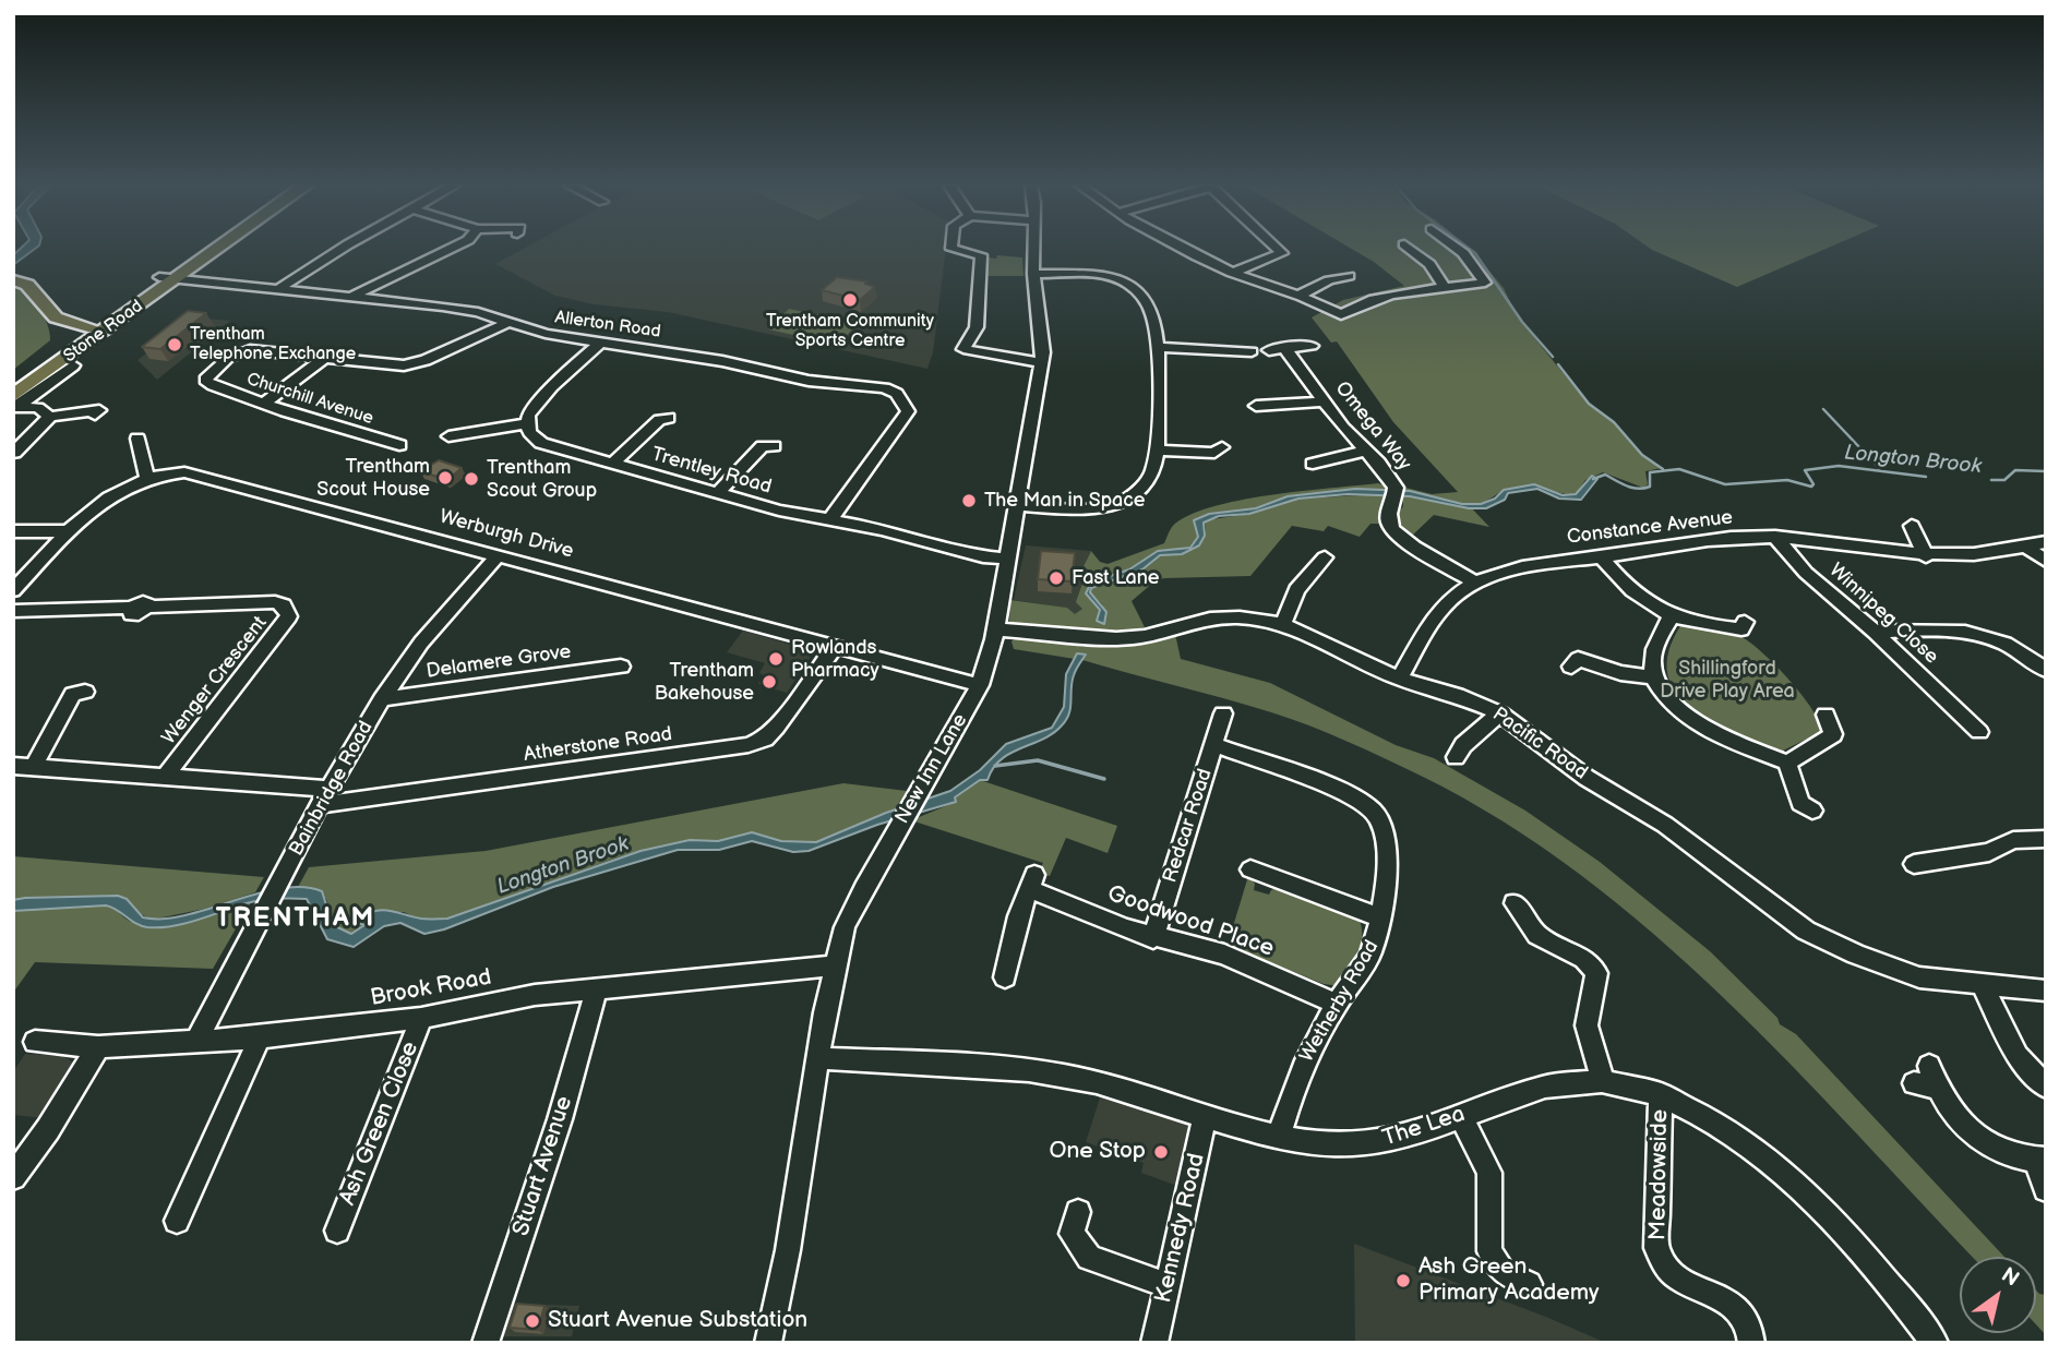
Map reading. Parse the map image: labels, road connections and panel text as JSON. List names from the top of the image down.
{
  "streets": {
    "highway": ["Stone Road"],
    "street": [
      "Allerton Road",
      "Churchill Avenue",
      "Omega Way",
      "Trentley Road",
      "Constance Avenue",
      "Werburgh Drive",
      "Winnipeg Close",
      "Delamere Grove",
      "Wenger Crescent",
      "Pacific Road",
      "Atherstone Road",
      "New Inn Lane",
      "Bainbridge Road",
      "Redcar Road",
      "Goodwood Place",
      "Brook Road",
      "Wetherby Road",
      "Ash Green Close",
      "The Lea",
      "Stuart Avenue",
      "Meadowside",
      "Kennedy Road"
    ]
  },
  "crossings": [
    ["Allerton Road", "Stone Road"],
    ["Allerton Road", "Trentley Road"],
    ["Omega Way", "Constance Avenue"],
    ["Trentley Road", "New Inn Lane"],
    ["Constance Avenue", "Winnipeg Close"],
    ["Constance Avenue", "Pacific Road"],
    ["Werburgh Drive", "Atherstone Road"],
    ["Werburgh Drive", "New Inn Lane"],
    ["Werburgh Drive", "Bainbridge Road"],
    ["Delamere Grove", "Bainbridge Road"],
    ["Pacific Road", "New Inn Lane"],
    ["Atherstone Road", "Bainbridge Road"],
    ["New Inn Lane", "Brook Road"],
    ["New Inn Lane", "The Lea"],
    ["Bainbridge Road", "Brook Road"],
    ["Redcar Road", "Goodwood Place"],
    ["Redcar Road", "Wetherby Road"],
    ["Goodwood Place", "Wetherby Road"],
    ["Brook Road", "Ash Green Close"],
    ["Brook Road", "Stuart Avenue"],
    ["Wetherby Road", "The Lea"],
    ["The Lea", "Meadowside"],
    ["The Lea", "Kennedy Road"]
  ],
  "districts": ["TRENTHAM"],
  "water": ["Longton Brook"],
  "parks": ["Shillingford Drive Play Area"],
  "places": [
    "Trentham Community Sports Centre",
    "Trentham Telephone Exchange",
    "Trentham Scout House",
    "Trentham Scout Group",
    "The Man in Space",
    "Fast Lane",
    "Rowlands Pharmacy",
    "Trentham Bakehouse",
    "One Stop",
    "Ash Green Primary Academy",
    "Stuart Avenue Substation"
  ],
  "north": "top right"
}
